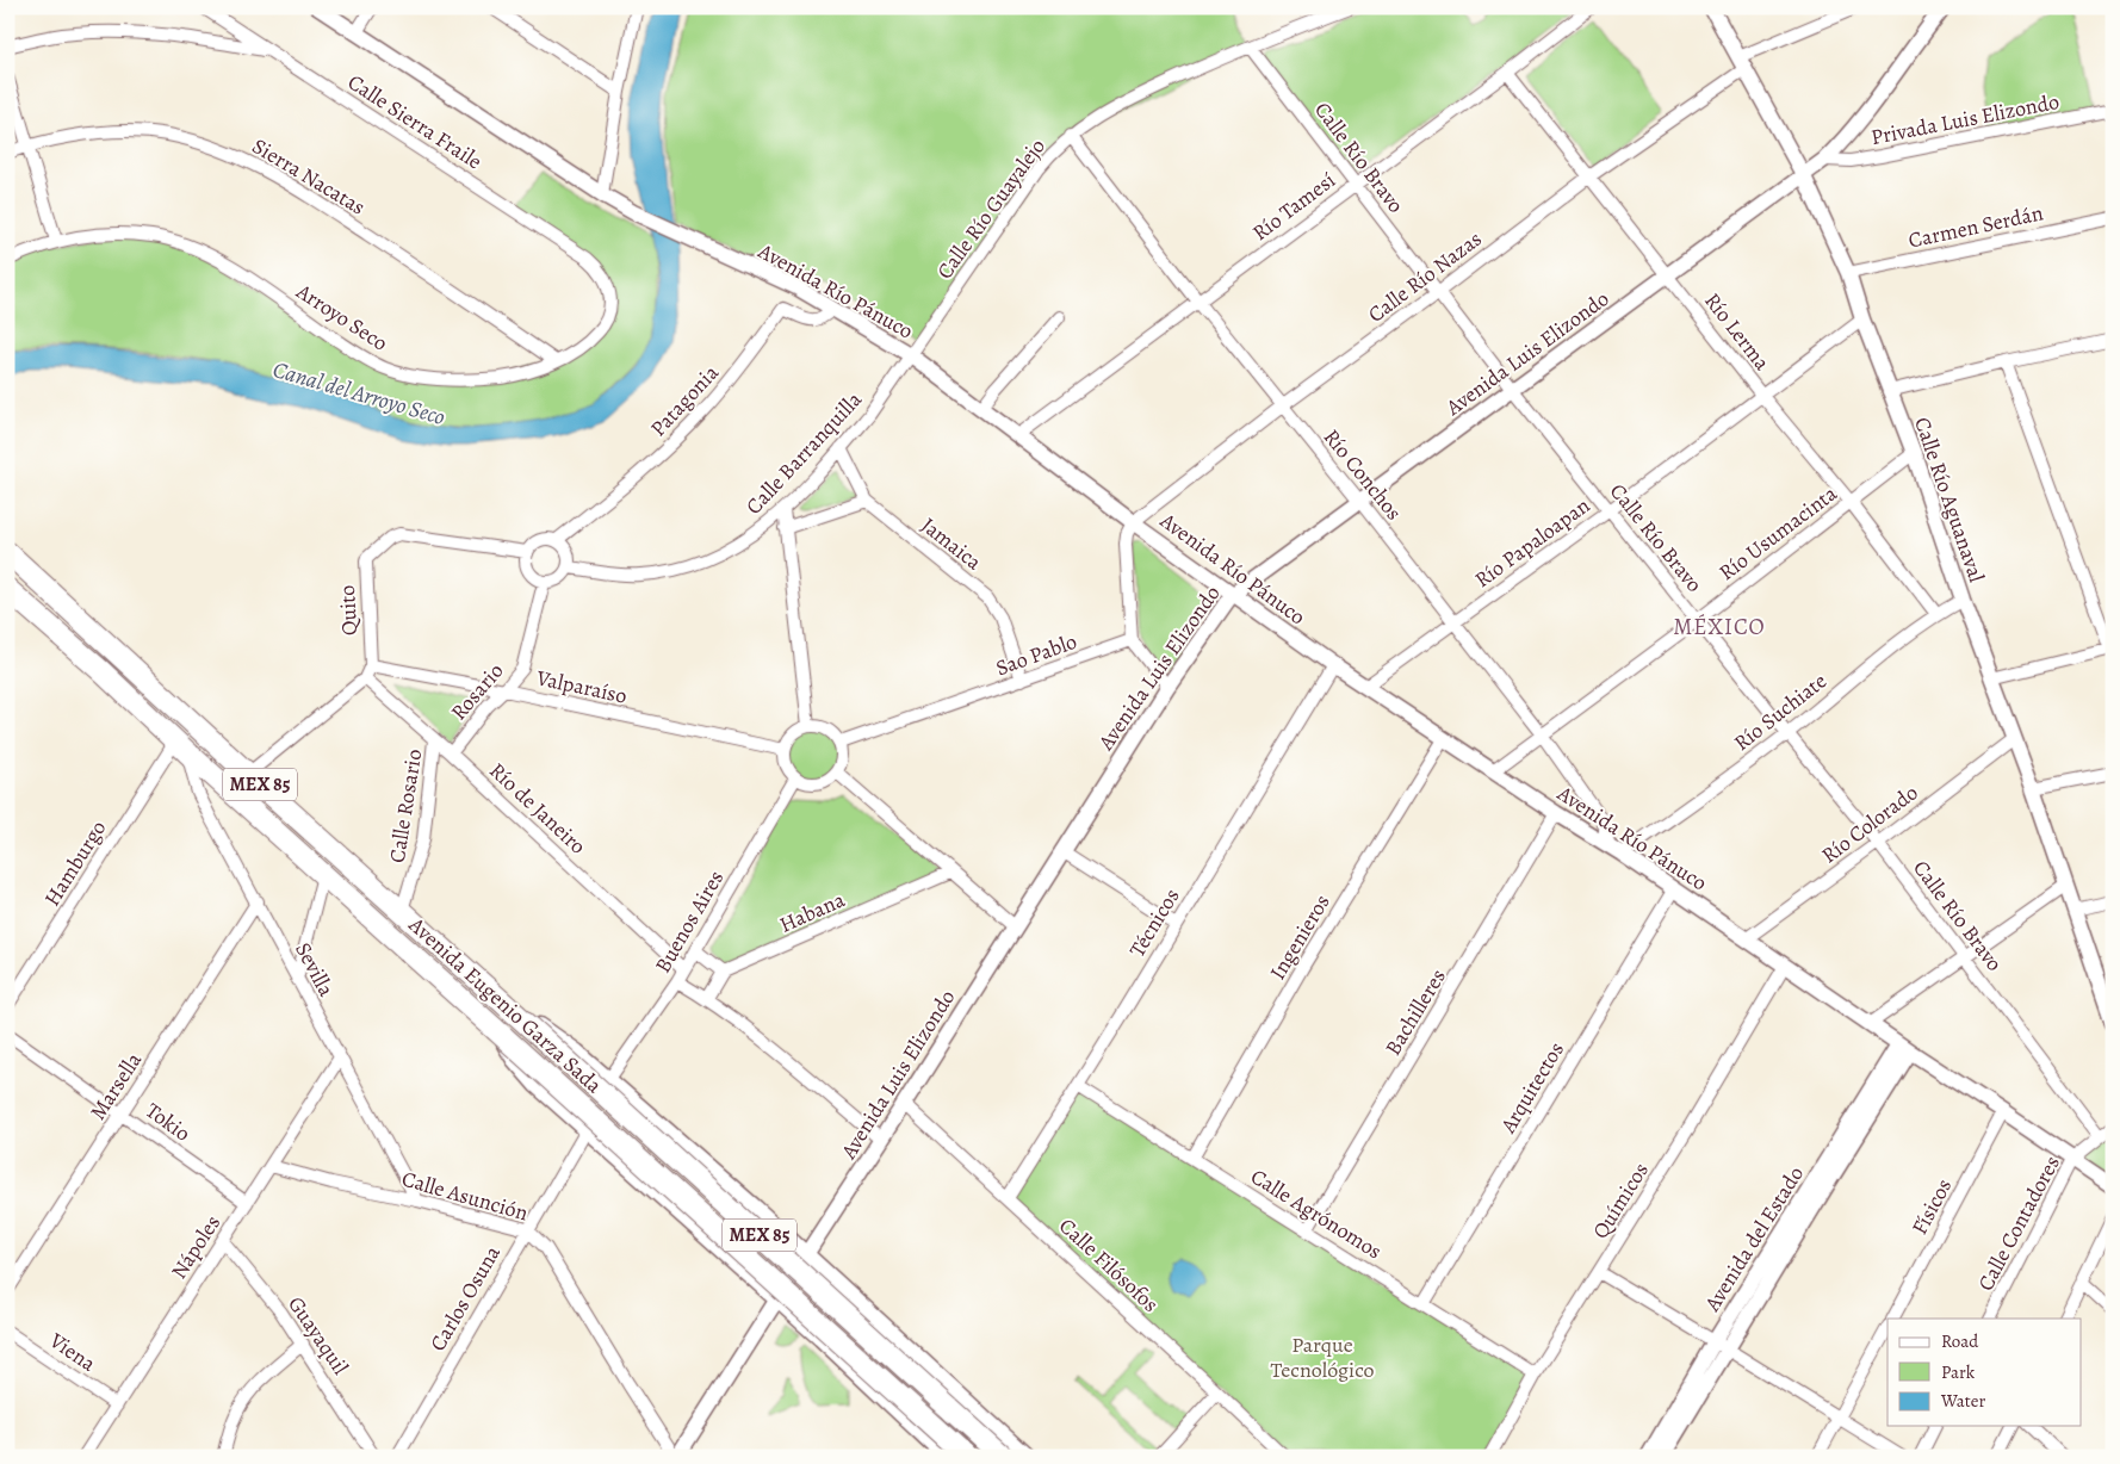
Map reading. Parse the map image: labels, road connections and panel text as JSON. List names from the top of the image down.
{
  "streets": {
    "highway": ["MEX 85", "Avenida Eugenio Garza Sada"],
    "street": [
      "Privada Luis Elizondo",
      "Calle Sierra Fraile",
      "Calle Río Bravo",
      "Sierra Nacatas",
      "Río Tamesí",
      "Calle Río Guayalejo",
      "Carmen Serdán",
      "Calle Río Nazas",
      "Avenida Río Pánuco",
      "Arroyo Seco",
      "Río Lerma",
      "Avenida Luis Elizondo",
      "Patagonia",
      "Calle Barranquilla",
      "Río Conchos",
      "Calle Río Aguanaval",
      "Río Usumacinta",
      "Río Papaloapan",
      "Jamaica",
      "Quito",
      "Sao Pablo",
      "Valparaíso",
      "Rosario",
      "Río Suchiate",
      "Calle Rosario",
      "Río de Janeiro",
      "Río Colorado",
      "Hamburgo",
      "Habana",
      "Buenos Aires",
      "Técnicos",
      "Ingenieros",
      "Sevilla",
      "Bachilleres",
      "Marsella",
      "Arquitectos",
      "Tokio",
      "Calle Asunción",
      "Químicos",
      "Físicos",
      "Calle Agrónomos",
      "Calle Contadores",
      "Avenida del Estado",
      "Nápoles",
      "Calle Filósofos",
      "Carlos Osuna",
      "Guayaquil",
      "Viena"
    ]
  },
  "crossings": [
    ["Privada Luis Elizondo", "Avenida Luis Elizondo"],
    ["Calle Sierra Fraile", "Arroyo Seco"],
    ["Calle Río Bravo", "Río Tamesí"],
    ["Calle Río Bravo", "Calle Río Guayalejo"],
    ["Calle Río Bravo", "Calle Río Nazas"],
    ["Calle Río Bravo", "Avenida Luis Elizondo"],
    ["Calle Río Bravo", "Río Usumacinta"],
    ["Calle Río Bravo", "Río Papaloapan"],
    ["Calle Río Bravo", "Río Suchiate"],
    ["Calle Río Bravo", "Río Colorado"],
    ["Calle Río Bravo", "Calle Contadores"],
    ["Sierra Nacatas", "Arroyo Seco"],
    ["Río Tamesí", "Avenida Río Pánuco"],
    ["Río Tamesí", "Río Lerma"],
    ["Río Tamesí", "Río Conchos"],
    ["Calle Río Guayalejo", "Avenida Río Pánuco"],
    ["Calle Río Guayalejo", "Calle Barranquilla"],
    ["Calle Río Guayalejo", "Río Conchos"],
    ["Carmen Serdán", "Calle Río Aguanaval"],
    ["Calle Río Nazas", "Avenida Río Pánuco"],
    ["Calle Río Nazas", "Río Lerma"],
    ["Calle Río Nazas", "Río Conchos"],
    ["Calle Río Nazas", "Calle Río Aguanaval"],
    ["Avenida Río Pánuco", "Avenida Luis Elizondo"],
    ["Avenida Río Pánuco", "Patagonia"],
    ["Avenida Río Pánuco", "Calle Barranquilla"],
    ["Avenida Río Pánuco", "Río Conchos"],
    ["Avenida Río Pánuco", "Río Usumacinta"],
    ["Avenida Río Pánuco", "Río Papaloapan"],
    ["Avenida Río Pánuco", "Río Suchiate"],
    ["Avenida Río Pánuco", "Río Colorado"],
    ["Avenida Río Pánuco", "Técnicos"],
    ["Avenida Río Pánuco", "Ingenieros"],
    ["Avenida Río Pánuco", "Bachilleres"],
    ["Avenida Río Pánuco", "Arquitectos"],
    ["Avenida Río Pánuco", "Químicos"],
    ["Avenida Río Pánuco", "Físicos"],
    ["Avenida Río Pánuco", "Calle Contadores"],
    ["Avenida Río Pánuco", "Avenida del Estado"],
    ["Río Lerma", "Avenida Luis Elizondo"],
    ["Río Lerma", "Río Usumacinta"],
    ["Río Lerma", "Río Papaloapan"],
    ["Río Lerma", "Río Suchiate"],
    ["Avenida Luis Elizondo", "Río Conchos"],
    ["Avenida Luis Elizondo", "Calle Río Aguanaval"],
    ["Avenida Luis Elizondo", "Río de Janeiro"],
    ["Avenida Luis Elizondo", "Calle Asunción"],
    ["Avenida Luis Elizondo", "Calle Filósofos"],
    ["Patagonia", "Calle Barranquilla"],
    ["Patagonia", "Quito"],
    ["Patagonia", "Rosario"],
    ["Calle Barranquilla", "Jamaica"],
    ["Calle Barranquilla", "Quito"],
    ["Calle Barranquilla", "Rosario"],
    ["Río Conchos", "Río Usumacinta"],
    ["Río Conchos", "Río Papaloapan"],
    ["Río Conchos", "Río Suchiate"],
    ["Calle Río Aguanaval", "Río Usumacinta"],
    ["Calle Río Aguanaval", "Río Papaloapan"],
    ["Calle Río Aguanaval", "Río Suchiate"],
    ["Calle Río Aguanaval", "Río Colorado"],
    ["Jamaica", "Sao Pablo"],
    ["Quito", "Valparaíso"],
    ["Quito", "Rosario"],
    ["Quito", "Río de Janeiro"],
    ["Quito", "Avenida Eugenio Garza Sada"],
    ["Sao Pablo", "Valparaíso"],
    ["Sao Pablo", "Buenos Aires"],
    ["Valparaíso", "Rosario"],
    ["Valparaíso", "Buenos Aires"],
    ["Rosario", "Río de Janeiro"],
    ["Calle Rosario", "Río de Janeiro"],
    ["Calle Rosario", "Avenida Eugenio Garza Sada"],
    ["Río de Janeiro", "Buenos Aires"],
    ["Hamburgo", "Sevilla"],
    ["Hamburgo", "Avenida Eugenio Garza Sada"],
    ["Técnicos", "Calle Agrónomos"],
    ["Técnicos", "Calle Filósofos"],
    ["Ingenieros", "Calle Agrónomos"],
    ["Sevilla", "Avenida Eugenio Garza Sada"],
    ["Sevilla", "Marsella"],
    ["Sevilla", "Calle Asunción"],
    ["Sevilla", "Nápoles"],
    ["Bachilleres", "Calle Agrónomos"],
    ["Marsella", "Tokio"],
    ["Arquitectos", "Calle Agrónomos"],
    ["Tokio", "Nápoles"],
    ["Calle Asunción", "Nápoles"],
    ["Calle Asunción", "Carlos Osuna"],
    ["Químicos", "Calle Agrónomos"],
    ["Nápoles", "Guayaquil"],
    ["Nápoles", "Viena"]
  ],
  "districts": ["MÉXICO"],
  "water": ["Canal del Arroyo Seco"],
  "parks": ["Parque Tecnológico"],
  "legend": ["Road", "Park", "Water"]
}
